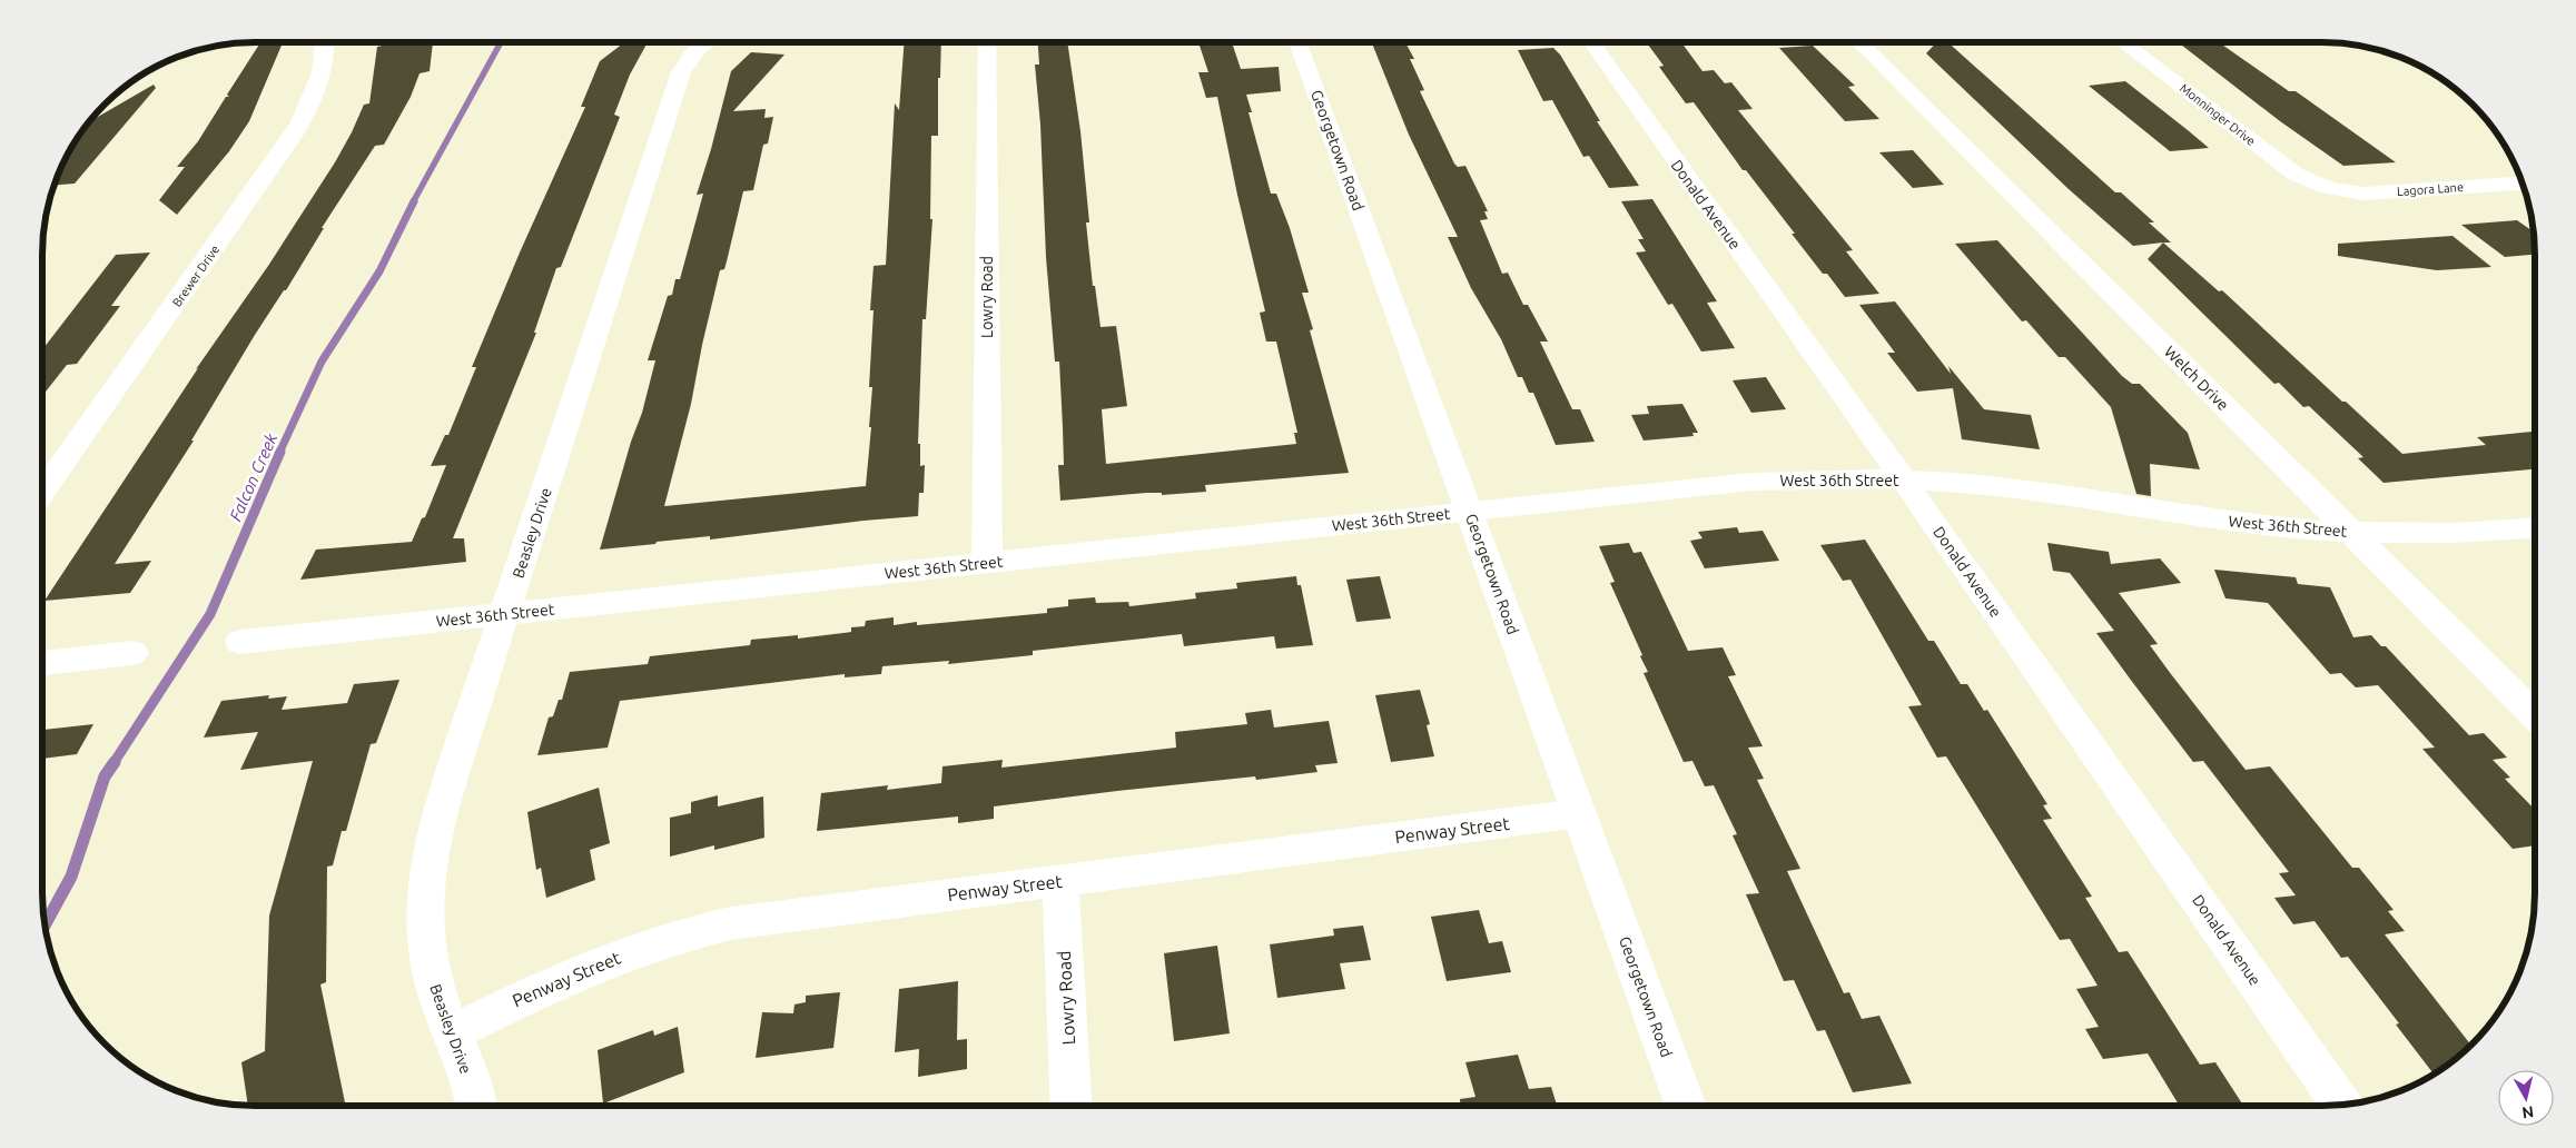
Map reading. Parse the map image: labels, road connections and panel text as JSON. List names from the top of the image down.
{
  "streets": {
    "street": [
      "Monninger Drive",
      "Georgetown Road",
      "Lagora Lane",
      "Donald Avenue",
      "Brewer Drive",
      "Lowry Road",
      "Welch Drive",
      "West 36th Street",
      "Beasley Drive",
      "Penway Street"
    ]
  },
  "crossings": [
    ["Monninger Drive", "Lagora Lane"],
    ["Georgetown Road", "West 36th Street"],
    ["Georgetown Road", "Penway Street"],
    ["Donald Avenue", "West 36th Street"],
    ["Lowry Road", "West 36th Street"],
    ["Lowry Road", "Penway Street"],
    ["Welch Drive", "West 36th Street"],
    ["West 36th Street", "Beasley Drive"],
    ["Beasley Drive", "Penway Street"]
  ],
  "water": ["Falcon Creek"],
  "north": "bottom"
}
